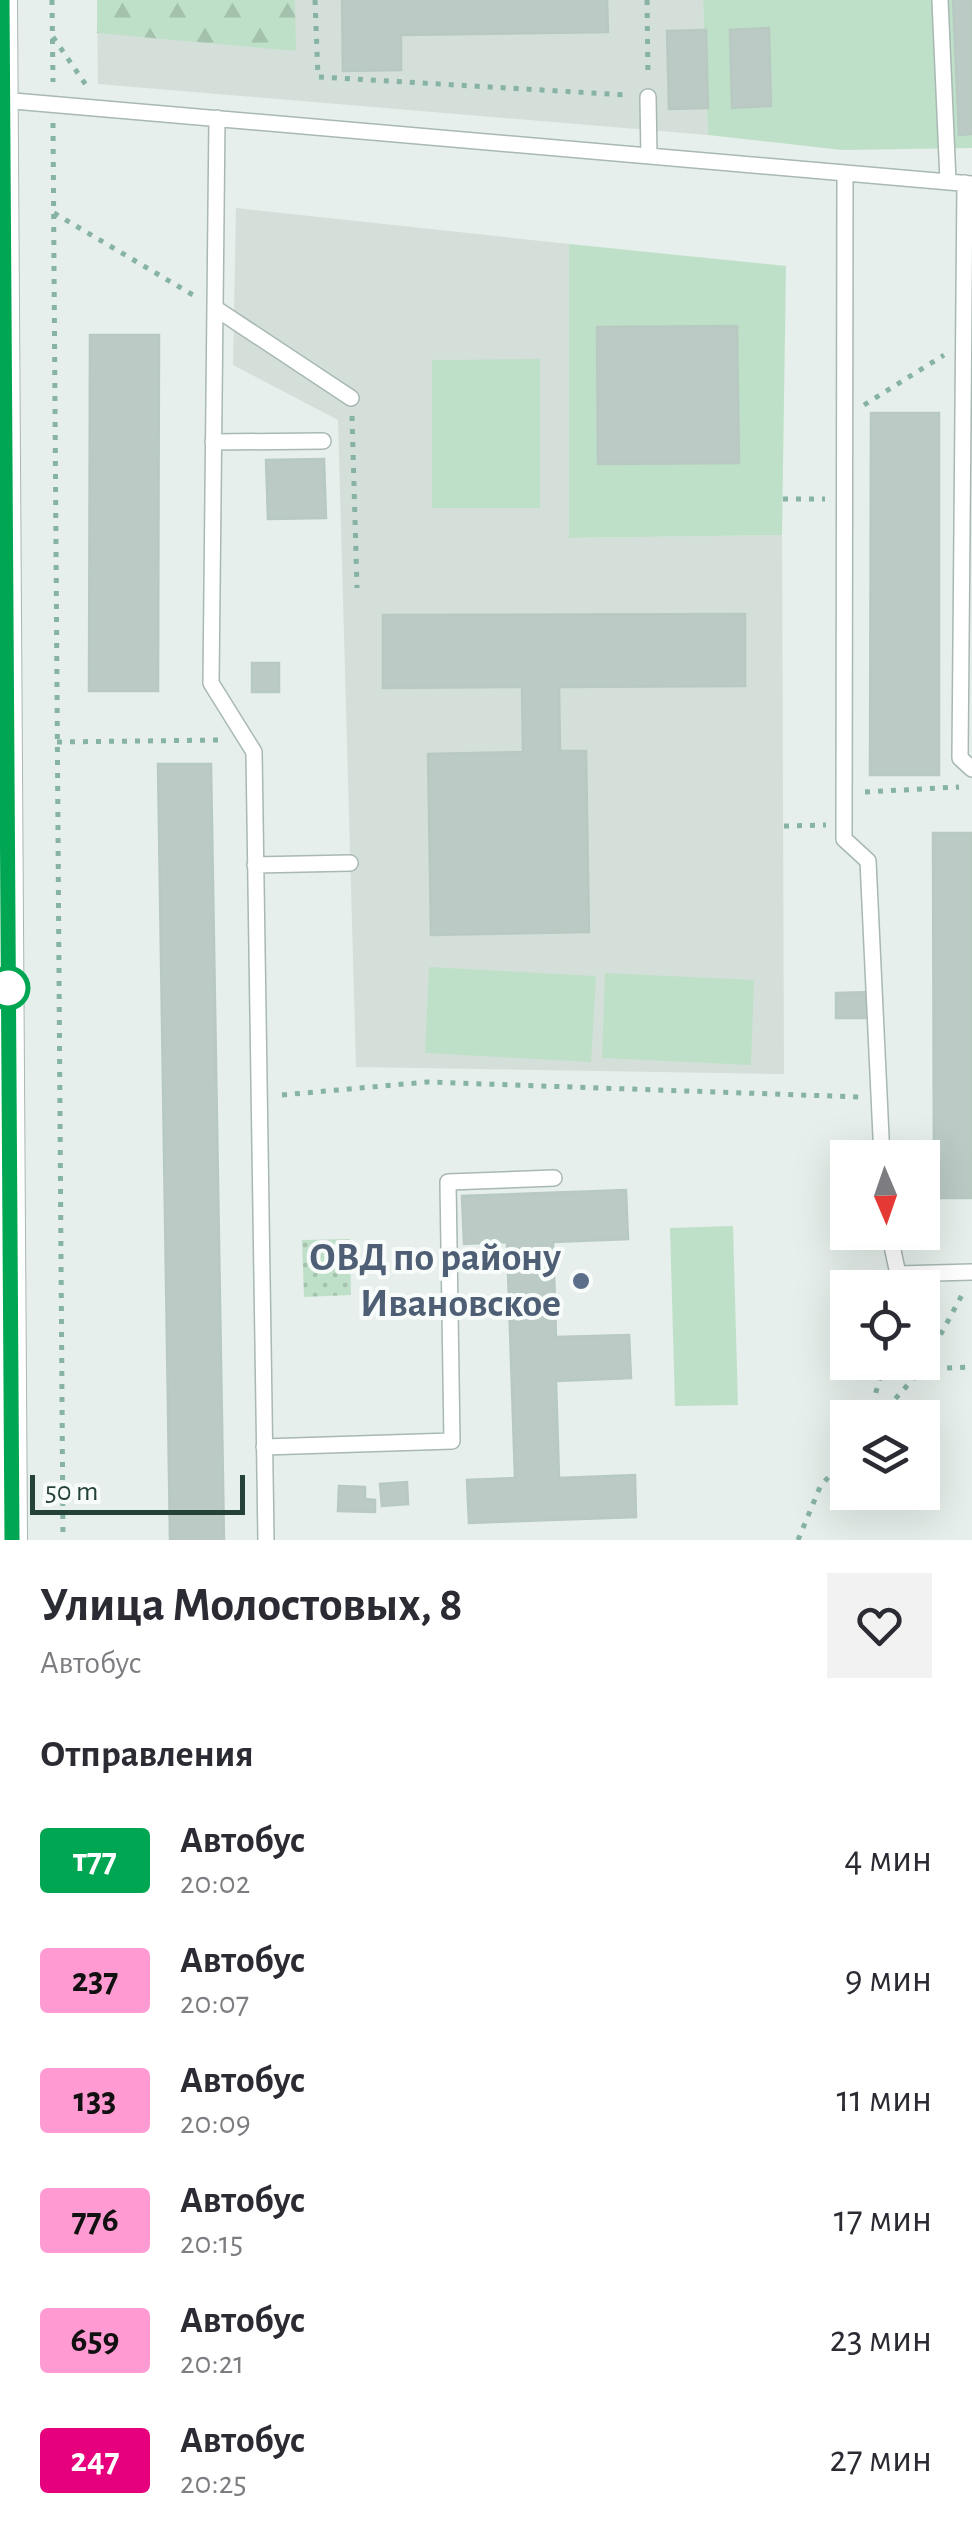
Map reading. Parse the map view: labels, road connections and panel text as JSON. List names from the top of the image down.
{
  "places": ["ОВД по району Ивановское"],
  "lines": ["bus line т77"],
  "scale_bar": "50 m",
  "north": "bottom",
  "page": {
    "scale": "50 m",
    "heading": [
      ["Улица Молостовых, 8", "Автобус"],
      "Отправления"
    ],
    "list": [
      {
        "mark": "т77",
        "name": "Автобус",
        "note": "20:02",
        "value": "4 мин"
      },
      {
        "mark": "237",
        "name": "Автобус",
        "note": "20:07",
        "value": "9 мин"
      },
      {
        "mark": "133",
        "name": "Автобус",
        "note": "20:09",
        "value": "11 мин"
      },
      {
        "mark": "776",
        "name": "Автобус",
        "note": "20:15",
        "value": "17 мин"
      },
      {
        "mark": "659",
        "name": "Автобус",
        "note": "20:21",
        "value": "23 мин"
      },
      {
        "mark": "247",
        "name": "Автобус",
        "note": "20:25",
        "value": "27 мин"
      }
    ]
  }
}
